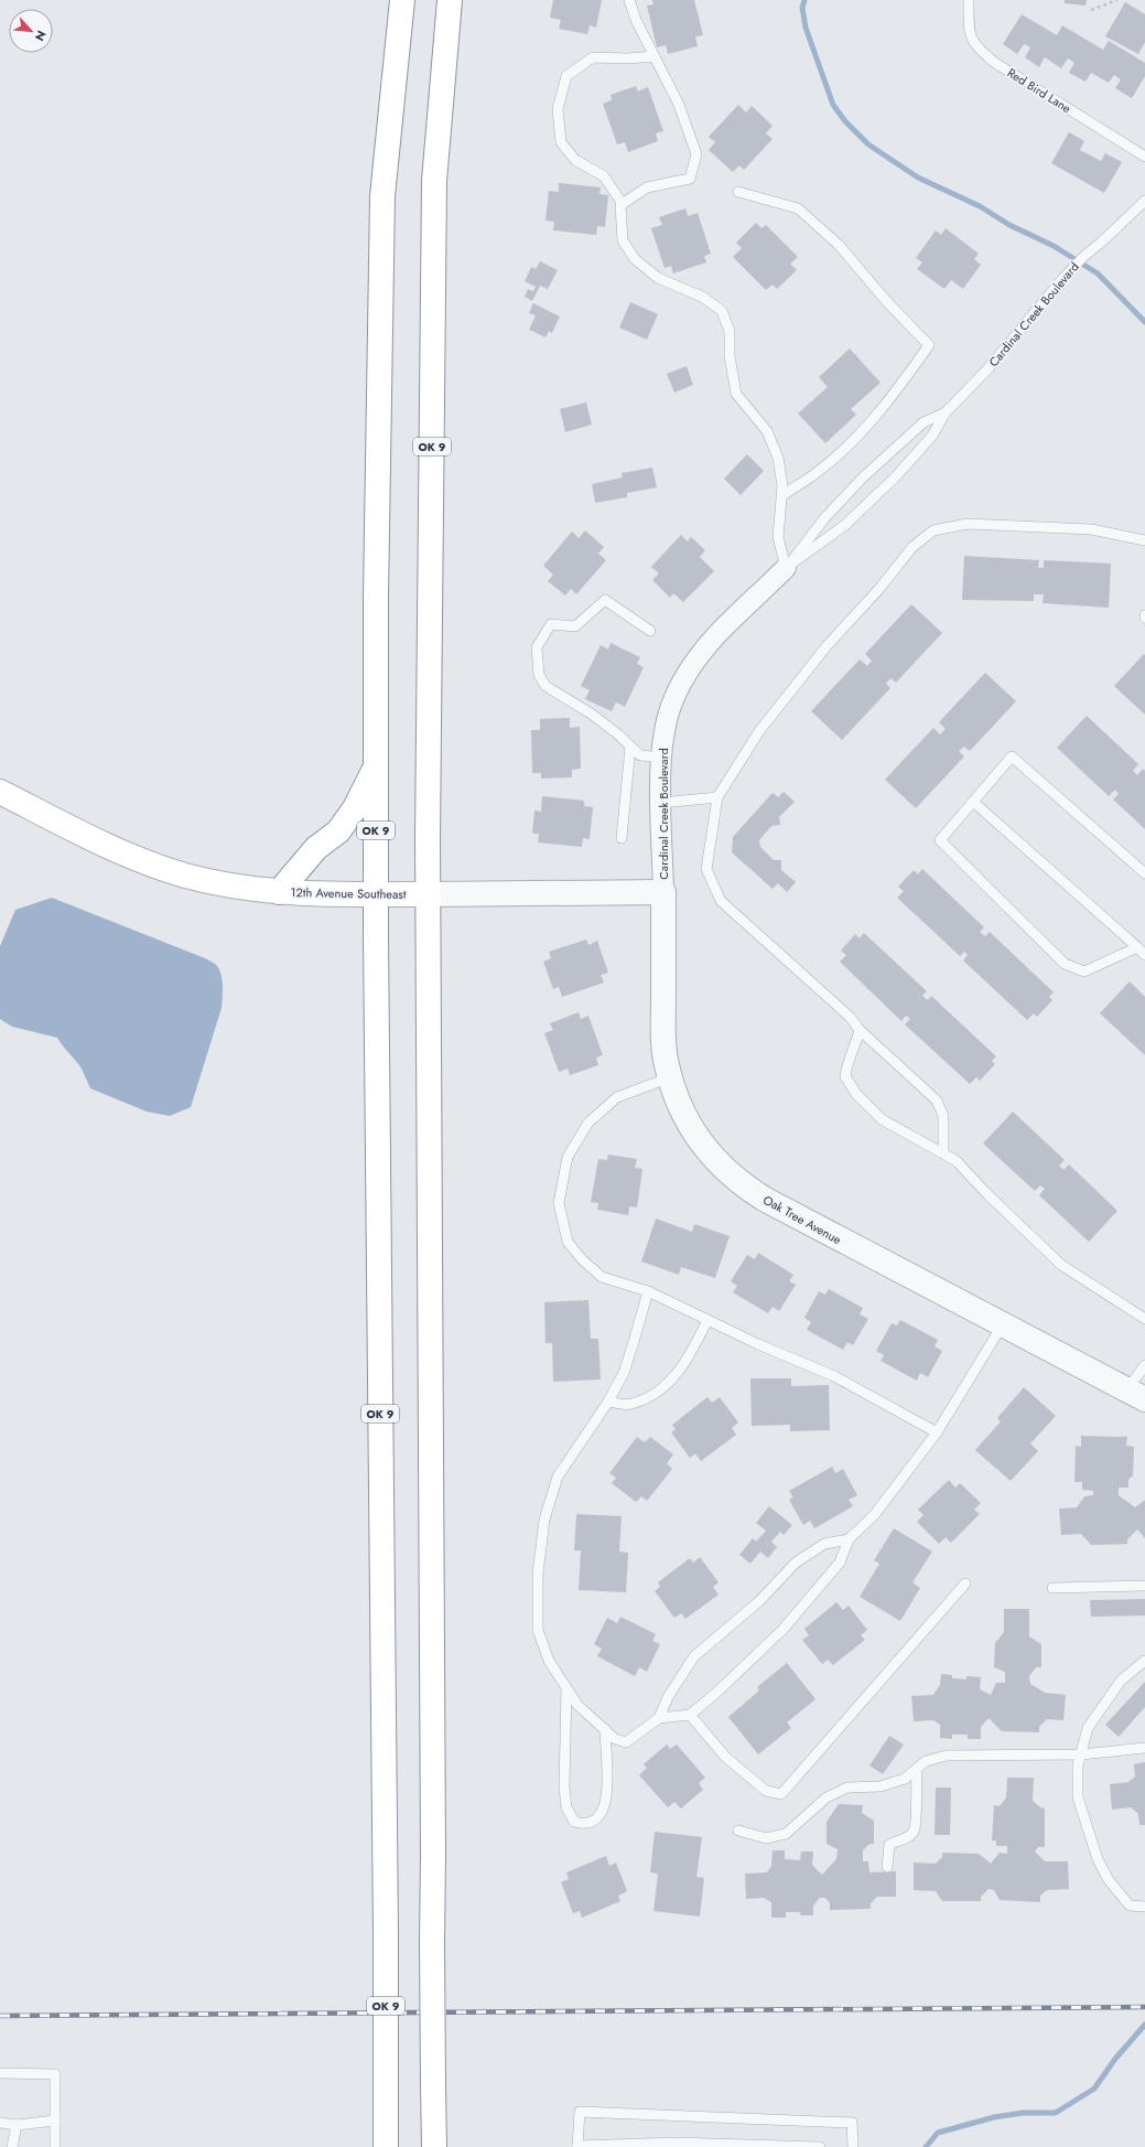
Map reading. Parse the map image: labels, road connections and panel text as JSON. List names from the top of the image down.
{
  "streets": {
    "main road": ["OK 9", "12th Avenue Southeast"],
    "street": ["Cardinal Creek Boulevard", "Oak Tree Avenue"],
    "lane": ["Red Bird Lane"]
  },
  "crossings": [
    ["Cardinal Creek Boulevard", "12th Avenue Southeast"],
    ["Cardinal Creek Boulevard", "Oak Tree Avenue"],
    ["OK 9", "12th Avenue Southeast"],
    ["12th Avenue Southeast", "Oak Tree Avenue"]
  ],
  "north": "bottom right"
}
